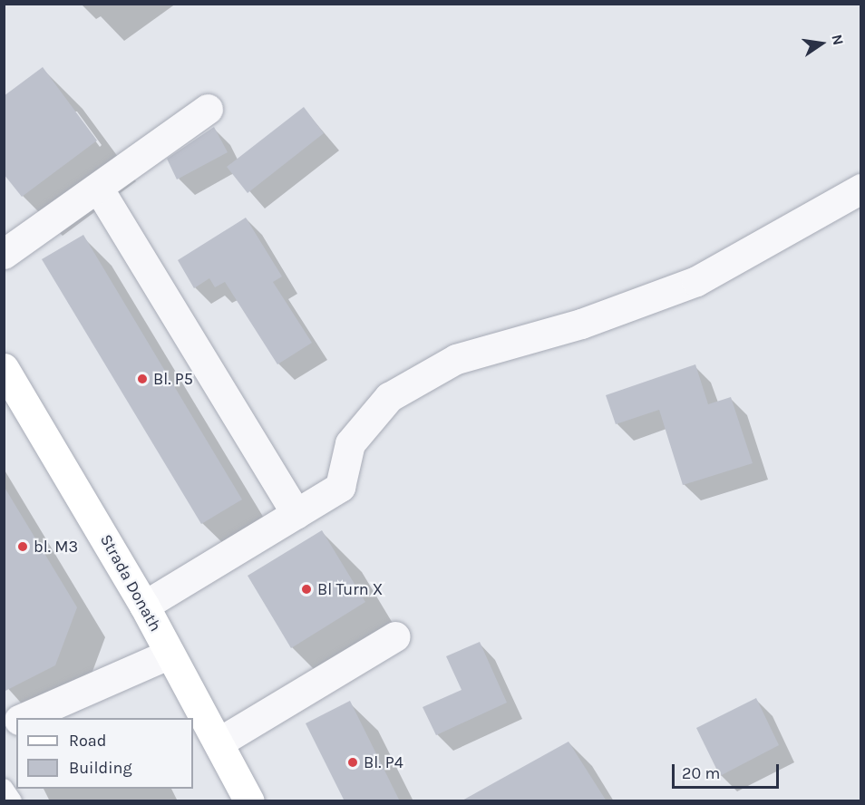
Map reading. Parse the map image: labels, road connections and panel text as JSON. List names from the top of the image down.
{
  "streets": {
    "main road": ["Strada Donath"]
  },
  "places": [
    "Bl. P5",
    "bl. M3",
    "Bl Turn X",
    "Bl. P4"
  ],
  "legend": ["Road", "Building"],
  "scale_bar": "20 m",
  "north": "right"
}
